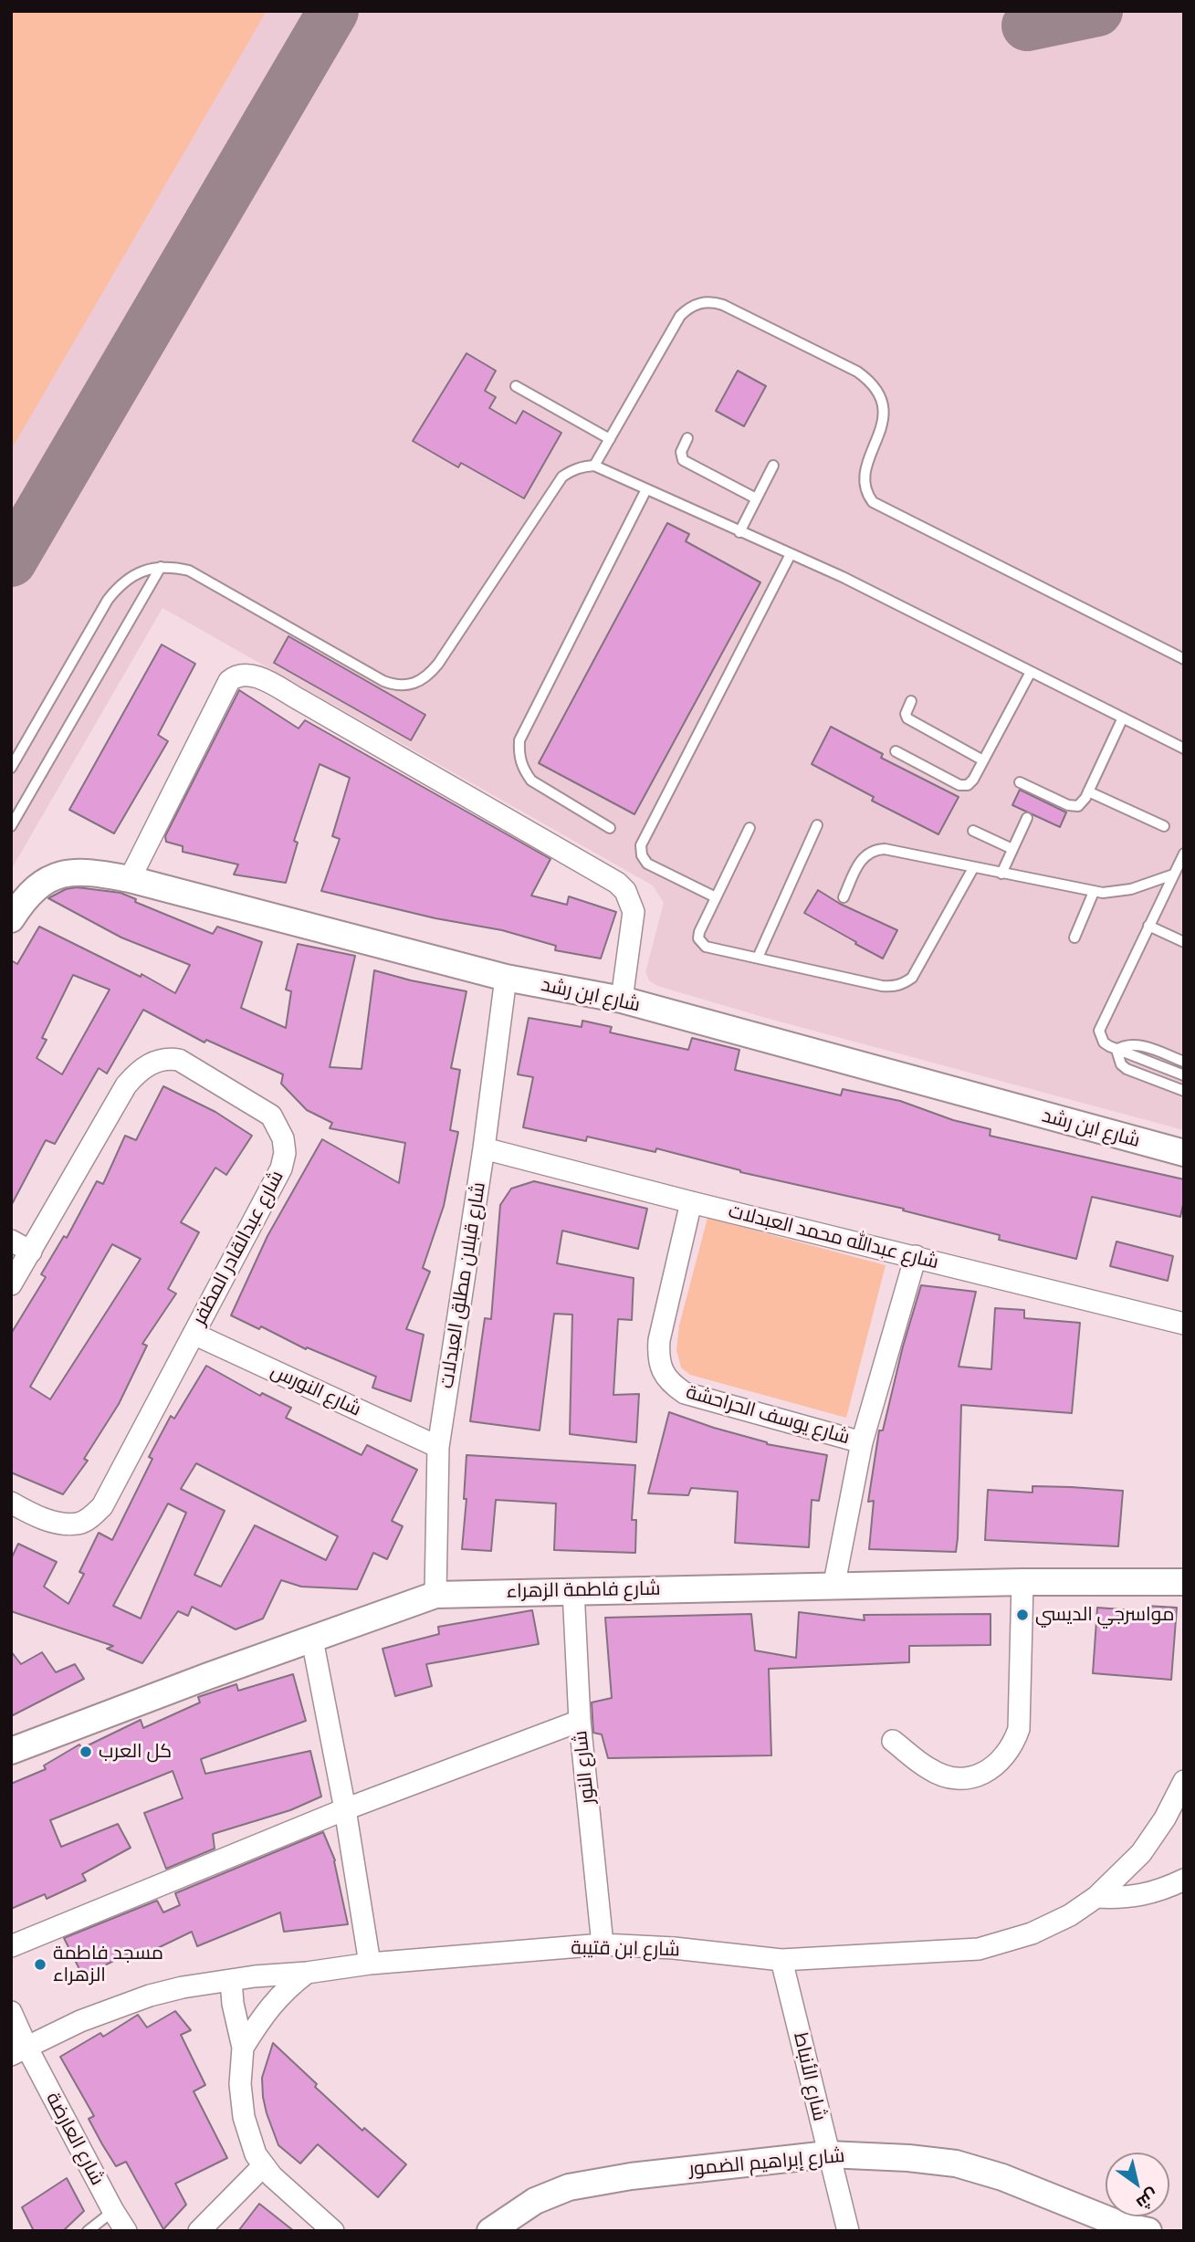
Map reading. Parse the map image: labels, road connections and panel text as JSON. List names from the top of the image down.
{
  "streets": {
    "street": [
      "شارع ابن رشد",
      "شارع عبدالله محمد العبدلات",
      "شارع عبدالقادر المظفر",
      "شارع قبلان مطلق العبدلات",
      "شارع النورس",
      "شارع يوسف الحراحشة",
      "شارع فاطمة الزهراء",
      "شارع النور",
      "شارع ابن قتيبة",
      "شارع الأنباط",
      "شارع العارضة",
      "شارع إبراهيم الضمور"
    ]
  },
  "crossings": [
    ["شارع ابن رشد", "شارع قبلان مطلق العبدلات"],
    ["شارع عبدالله محمد العبدلات", "شارع قبلان مطلق العبدلات"],
    ["شارع عبدالله محمد العبدلات", "شارع يوسف الحراحشة"],
    ["شارع عبدالقادر المظفر", "شارع النورس"],
    ["شارع قبلان مطلق العبدلات", "شارع النورس"],
    ["شارع قبلان مطلق العبدلات", "شارع فاطمة الزهراء"],
    ["شارع فاطمة الزهراء", "شارع النور"],
    ["شارع النور", "شارع ابن قتيبة"],
    ["شارع ابن قتيبة", "شارع الأنباط"],
    ["شارع ابن قتيبة", "شارع العارضة"],
    ["شارع الأنباط", "شارع إبراهيم الضمور"]
  ],
  "places": ["مواسرجي الديسي", "كل العرب", "مسجد فاطمة الزهراء"],
  "north": "bottom right"
}
